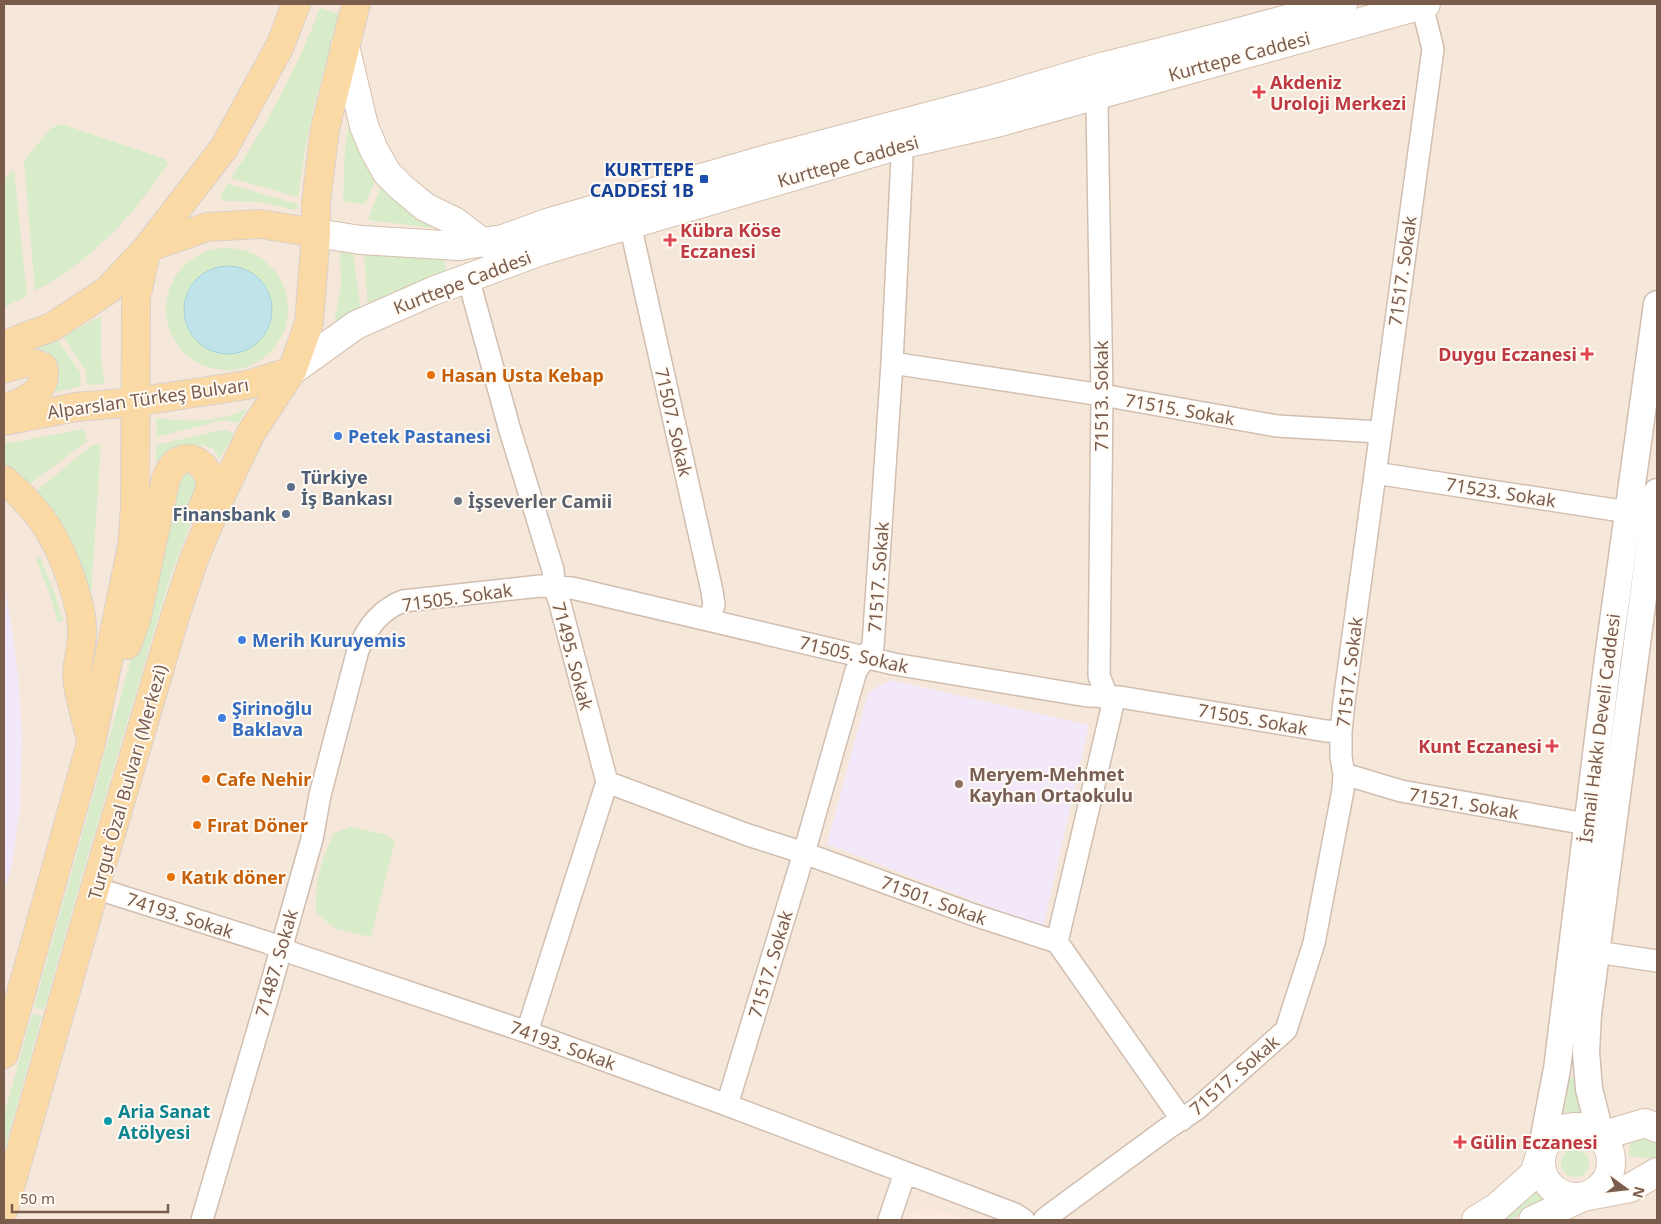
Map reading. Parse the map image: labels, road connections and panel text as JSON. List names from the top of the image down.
{
  "streets": {
    "main road": ["Kurttepe Caddesi", "Alparslan Türkeş Bulvarı", "Turgut Özal Bulvarı (Merkezi)"],
    "street": [
      "71517. Sokak",
      "71513. Sokak",
      "71515. Sokak",
      "71507. Sokak",
      "71523. Sokak",
      "71505. Sokak",
      "71495. Sokak",
      "İsmail Hakkı Develi Caddesi",
      "71521. Sokak",
      "71501. Sokak",
      "74193. Sokak",
      "71487. Sokak"
    ]
  },
  "crossings": [
    ["Kurttepe Caddesi", "71517. Sokak"],
    ["Kurttepe Caddesi", "71513. Sokak"],
    ["Kurttepe Caddesi", "Alparslan Türkeş Bulvarı"],
    ["Kurttepe Caddesi", "71507. Sokak"],
    ["Kurttepe Caddesi", "71495. Sokak"],
    ["Kurttepe Caddesi", "Turgut Özal Bulvarı (Merkezi)"],
    ["71517. Sokak", "71515. Sokak"],
    ["71517. Sokak", "71523. Sokak"],
    ["71517. Sokak", "71505. Sokak"],
    ["71517. Sokak", "71521. Sokak"],
    ["71517. Sokak", "71501. Sokak"],
    ["71517. Sokak", "74193. Sokak"],
    ["71513. Sokak", "71515. Sokak"],
    ["71513. Sokak", "71505. Sokak"],
    ["71513. Sokak", "71501. Sokak"],
    ["Alparslan Türkeş Bulvarı", "Turgut Özal Bulvarı (Merkezi)"],
    ["71507. Sokak", "71505. Sokak"],
    ["71523. Sokak", "İsmail Hakkı Develi Caddesi"],
    ["71505. Sokak", "71495. Sokak"],
    ["71505. Sokak", "71487. Sokak"],
    ["71495. Sokak", "71501. Sokak"],
    ["İsmail Hakkı Develi Caddesi", "71521. Sokak"],
    ["Turgut Özal Bulvarı (Merkezi)", "74193. Sokak"],
    ["74193. Sokak", "71487. Sokak"]
  ],
  "places": {
    "health": [
      "Akdeniz Uroloji Merkezi",
      "Kübra Köse Eczanesi",
      "Duygu Eczanesi",
      "Kunt Eczanesi",
      "Gülin Eczanesi"
    ],
    "transit": ["KURTTEPE CADDESİ 1B"],
    "other": [
      "Hasan Usta Kebap",
      "Petek Pastanesi",
      "Türkiye İş Bankası",
      "İşseverler Camii",
      "Finansbank",
      "Merih Kuruyemis",
      "Şirinoğlu Baklava",
      "Cafe Nehir",
      "Meryem-Mehmet Kayhan Ortaokulu",
      "Fırat Döner",
      "Katık döner",
      "Aria Sanat Atölyesi"
    ]
  },
  "scale_bar": "50 m",
  "north": "right"
}
